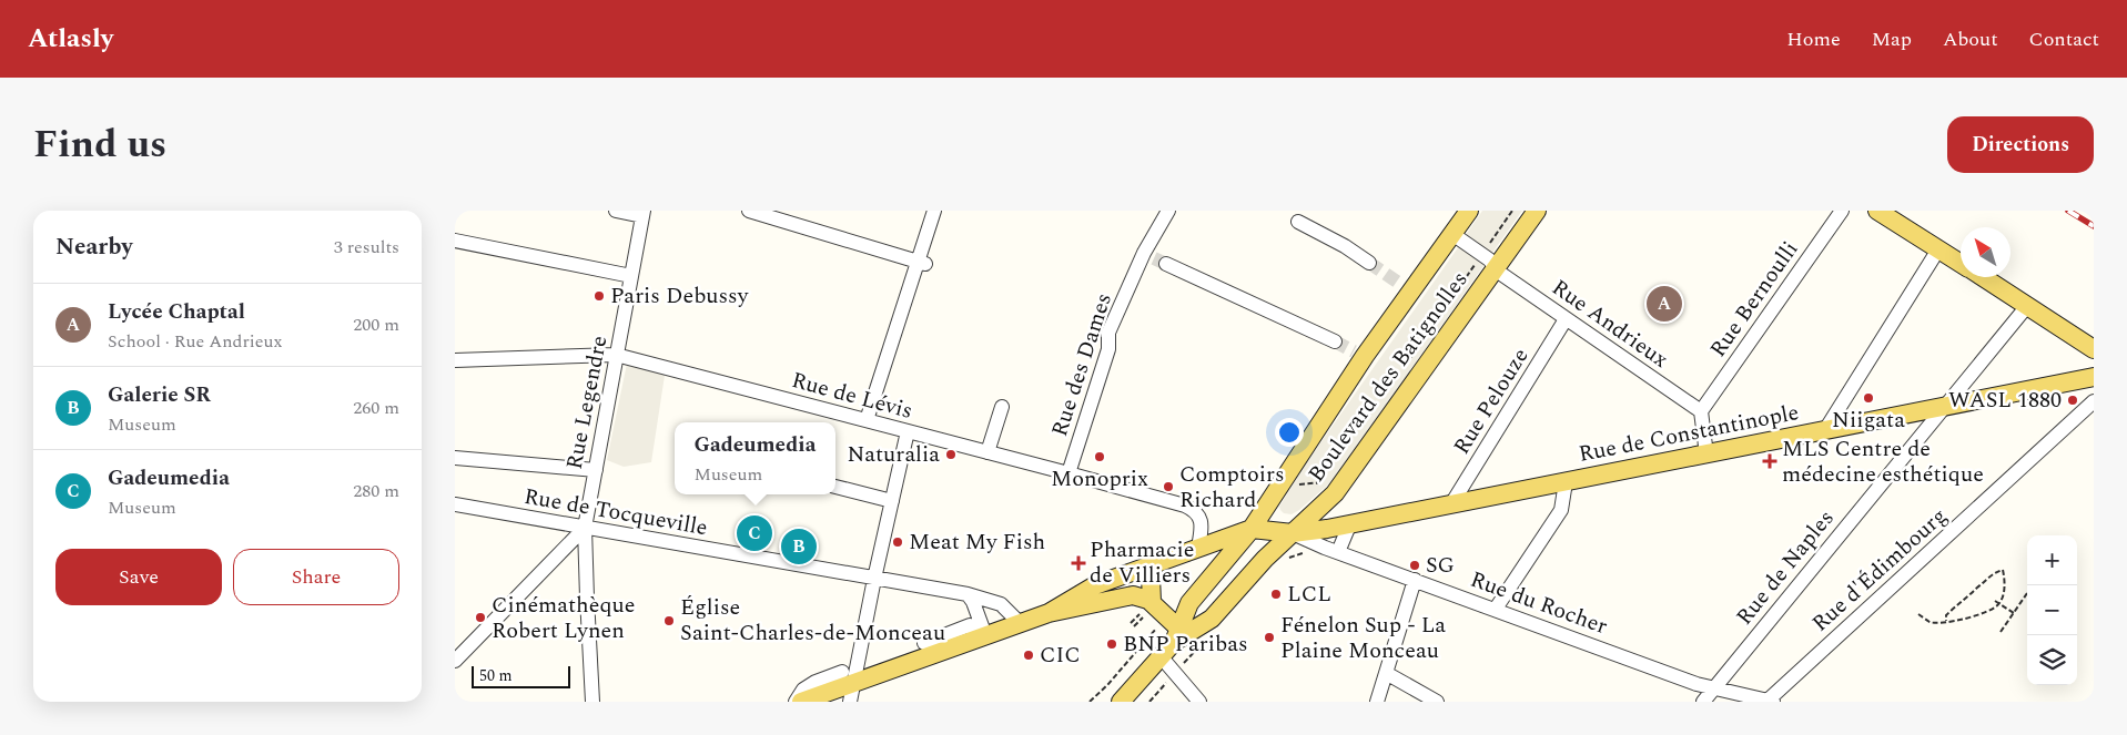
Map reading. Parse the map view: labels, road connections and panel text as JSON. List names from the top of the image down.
{
  "streets": {
    "main road": ["Boulevard des Batignolles", "Rue de Constantinople"],
    "street": [
      "Rue Bernoulli",
      "Rue Andrieux",
      "Rue des Dames",
      "Rue de Lévis",
      "Rue Pelouze",
      "Rue Legendre",
      "Rue de Tocqueville",
      "Rue de Naples",
      "Rue d'Édimbourg",
      "Rue du Rocher"
    ]
  },
  "crossings": [
    ["Rue Bernoulli", "Rue Andrieux"],
    ["Rue Andrieux", "Boulevard des Batignolles"],
    ["Rue Andrieux", "Rue Pelouze"],
    ["Rue des Dames", "Rue de Lévis"],
    ["Boulevard des Batignolles", "Rue de Constantinople"],
    ["Boulevard des Batignolles", "Rue du Rocher"],
    ["Rue de Lévis", "Rue Legendre"],
    ["Rue Pelouze", "Rue de Constantinople"],
    ["Rue Legendre", "Rue de Tocqueville"],
    ["Rue de Constantinople", "Rue de Naples"],
    ["Rue de Constantinople", "Rue du Rocher"],
    ["Rue de Naples", "Rue du Rocher"],
    ["Rue d'Édimbourg", "Rue du Rocher"]
  ],
  "places": {
    "other": [
      "Paris Debussy",
      "Niigata",
      "WASL 1880",
      "Naturalia",
      "Monoprix",
      "Comptoirs Richard",
      "Meat My Fish",
      "SG",
      "LCL",
      "Cinémathèque Robert Lynen",
      "Église Saint-Charles-de-Monceau",
      "Fénelon Sup - La Plaine Monceau",
      "BNP Paribas",
      "CIC"
    ],
    "health": ["MLS Centre de médecine esthétique", "Pharmacie de Villiers"]
  },
  "scale_bar": "50 m",
  "north": "top left",
  "page": {
    "header": "Atlasly",
    "nav": [
      "Home",
      "Map",
      "About",
      "Contact"
    ],
    "title": "Find us",
    "buttons": [
      "Directions",
      ["Save", "Share"]
    ],
    "heading": ["Nearby", "3 results"],
    "list": [
      {
        "mark": "A",
        "name": "Lycée Chaptal",
        "note": "School · Rue Andrieux",
        "value": "200 m"
      },
      {
        "mark": "B",
        "name": "Galerie SR",
        "note": "Museum",
        "value": "260 m"
      },
      {
        "mark": "C",
        "name": "Gadeumedia",
        "note": "Museum",
        "value": "280 m"
      }
    ],
    "pins": ["A", "C", "B"],
    "popup": ["Gadeumedia", "Museum"],
    "map_buttons": ["+", "−"],
    "scale": "50 m"
  }
}
